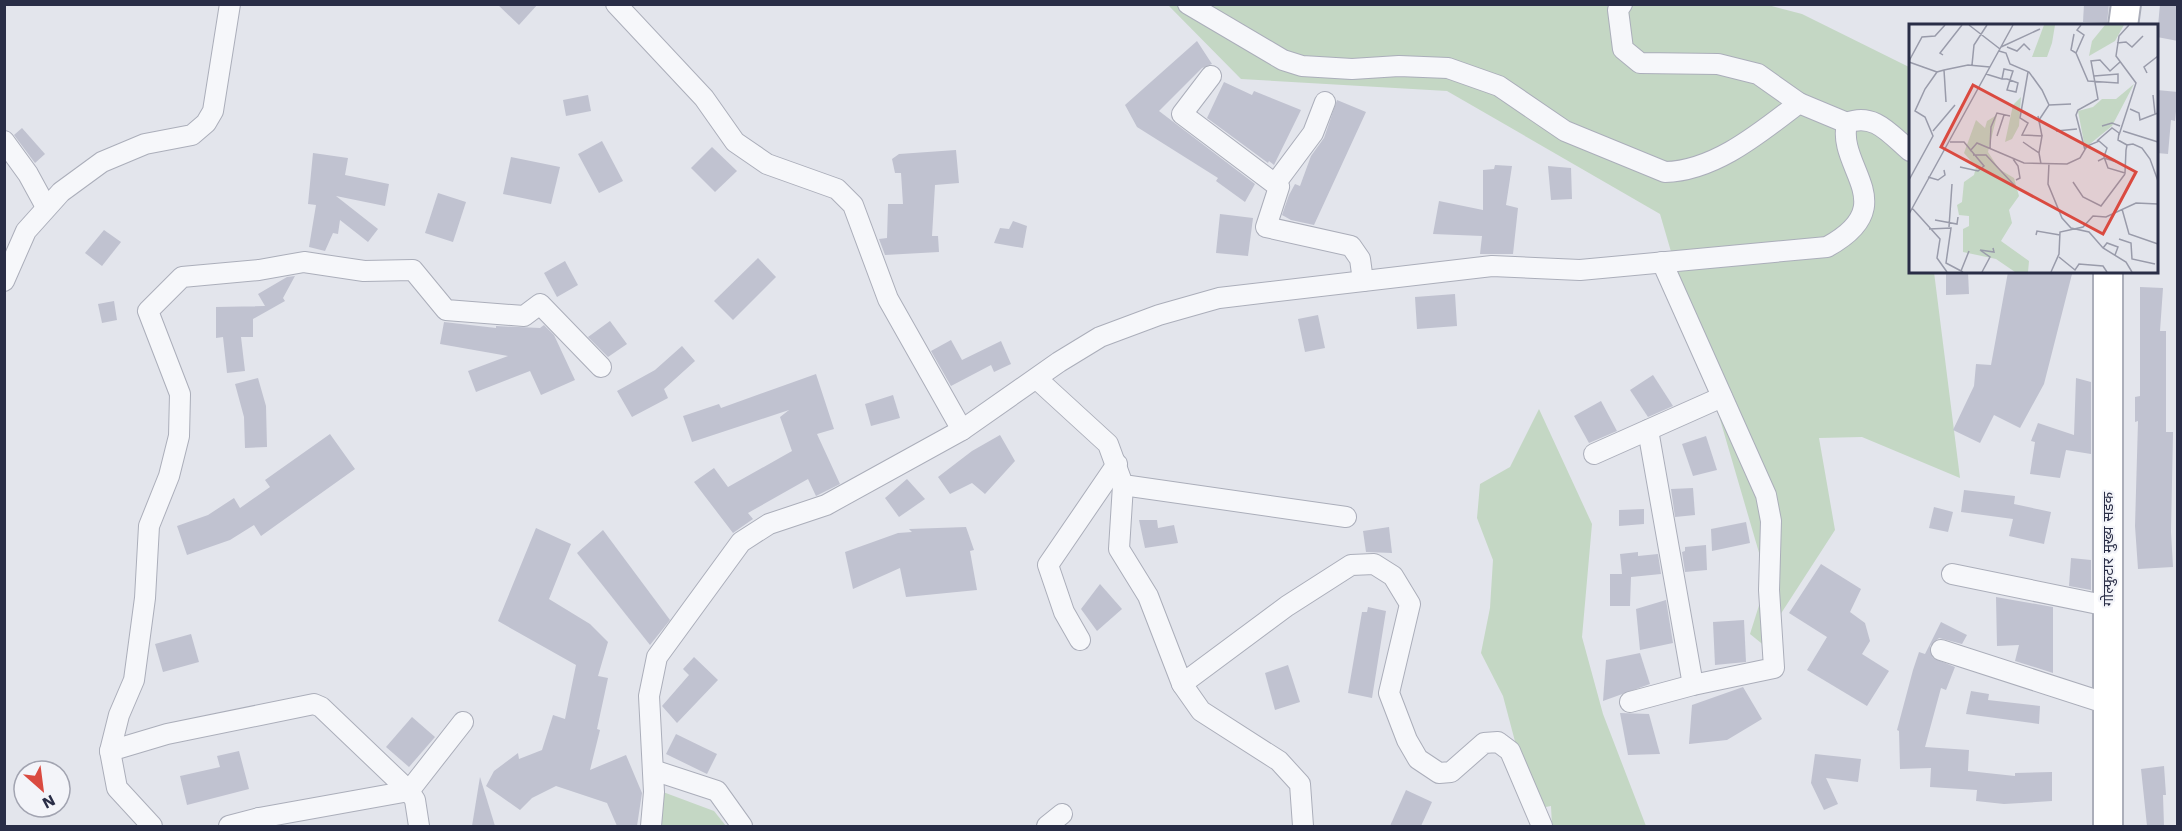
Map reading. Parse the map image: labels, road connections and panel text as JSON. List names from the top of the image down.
{
  "streets": {
    "main road": ["गोल्फुटार मुख्य सडक"]
  },
  "north": "bottom right"
}
